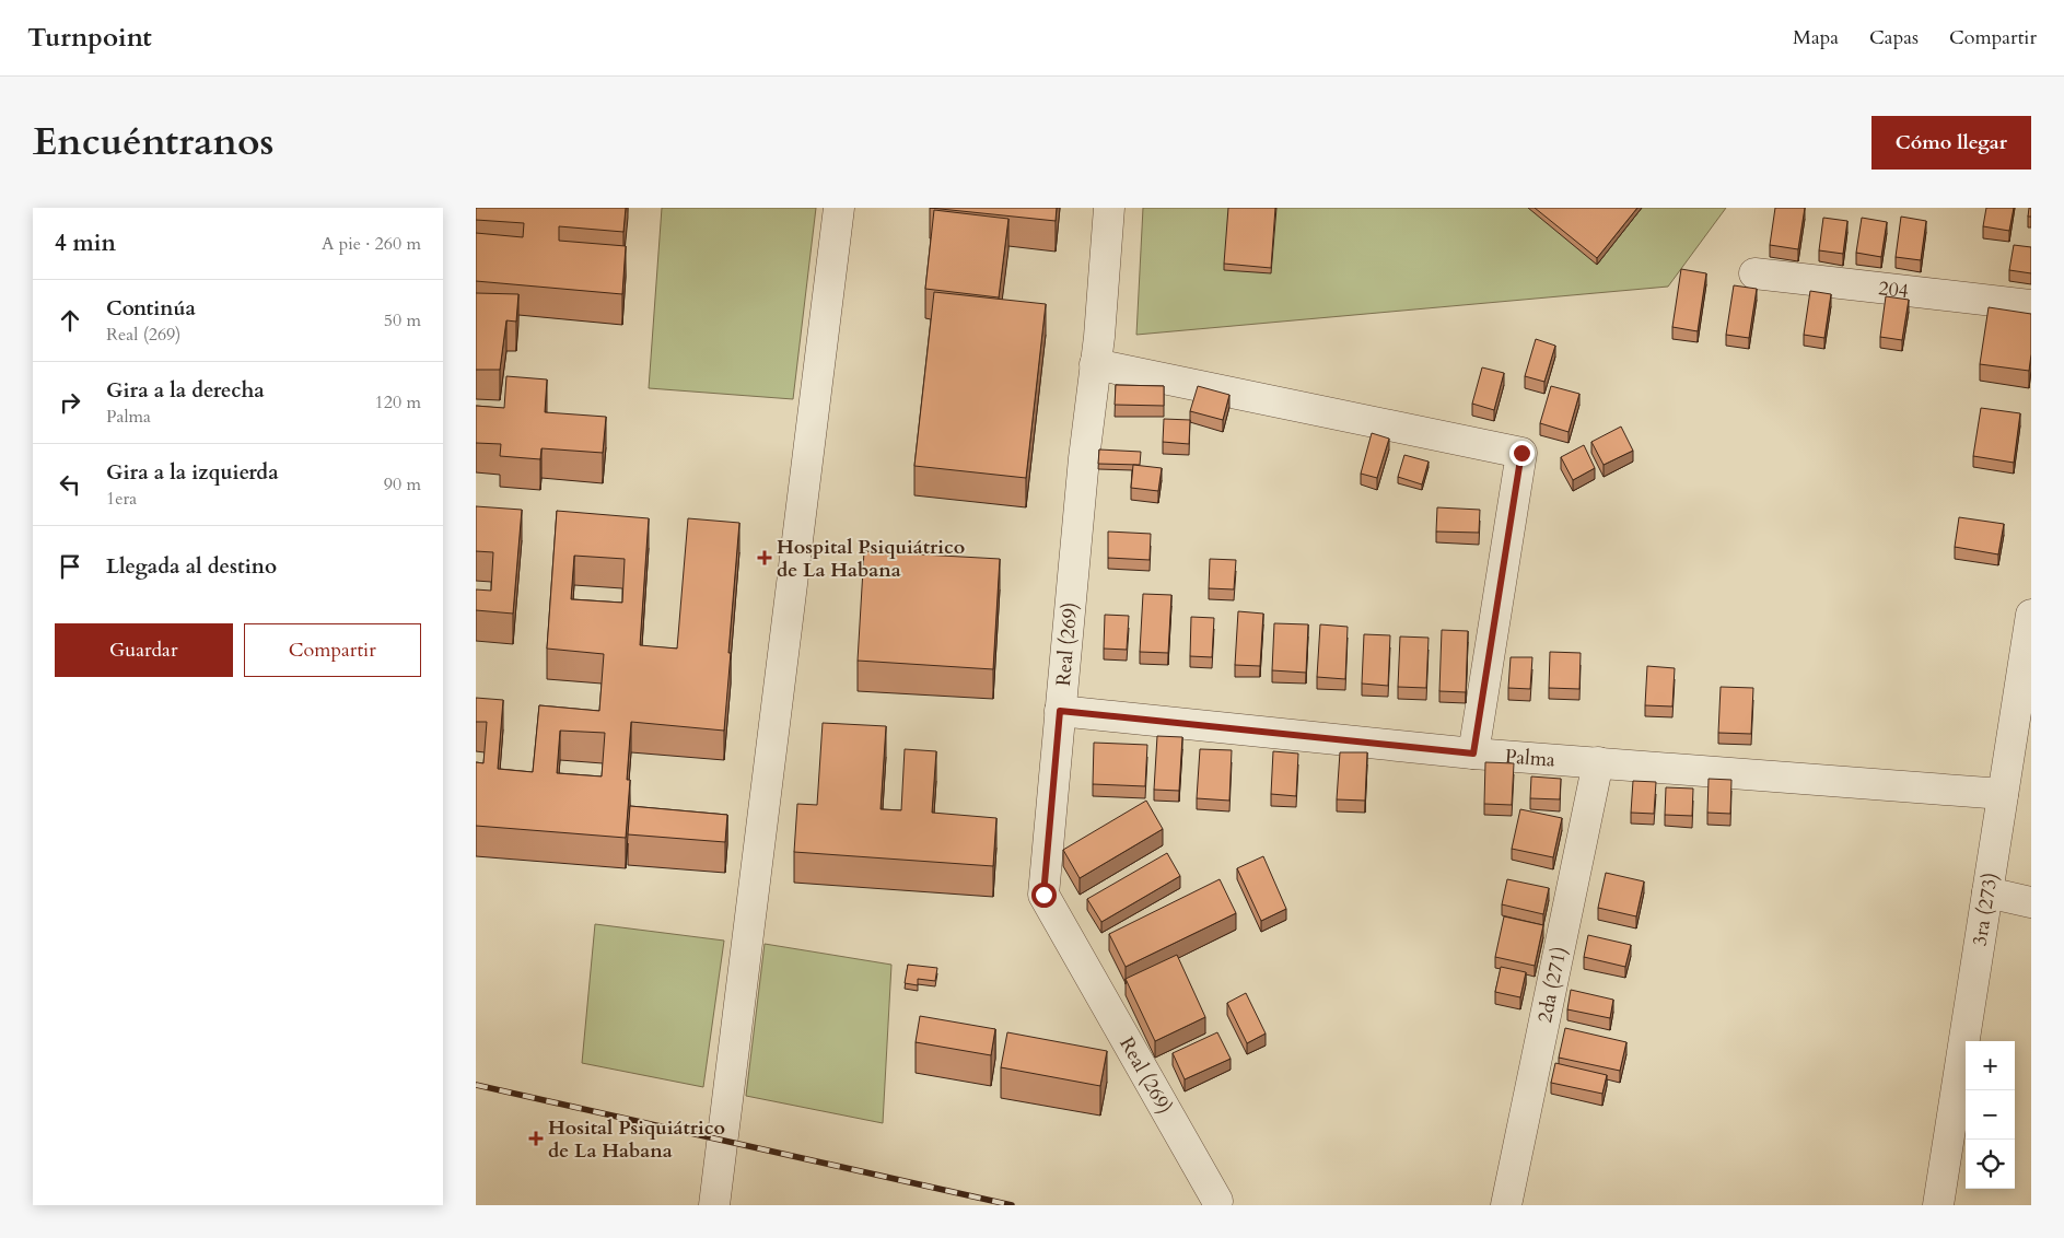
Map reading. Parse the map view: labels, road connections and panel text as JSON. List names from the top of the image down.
{
  "streets": {
    "street": [
      "204",
      "Real (269)",
      "Palma",
      "3ra (273)",
      "2da (271)"
    ]
  },
  "crossings": [
    ["Real (269)", "Palma"],
    ["Palma", "3ra (273)"],
    ["Palma", "2da (271)"]
  ],
  "places": {
    "health": ["Hospital Psiquiátrico de La Habana", "Hosital Psiquiátrico de La Habana"]
  },
  "page": {
    "header": "Turnpoint",
    "nav": ["Mapa", "Capas", "Compartir"],
    "title": "Encuéntranos",
    "buttons": [
      "Cómo llegar",
      ["Guardar", "Compartir"]
    ],
    "heading": ["4 min", "A pie · 260 m"],
    "list": [
      ["Continúa", "Real (269)", "50 m"],
      ["Gira a la derecha", "Palma", "120 m"],
      ["Gira a la izquierda", "1era", "90 m"],
      "Llegada al destino"
    ],
    "map_buttons": ["+", "−"]
  }
}
